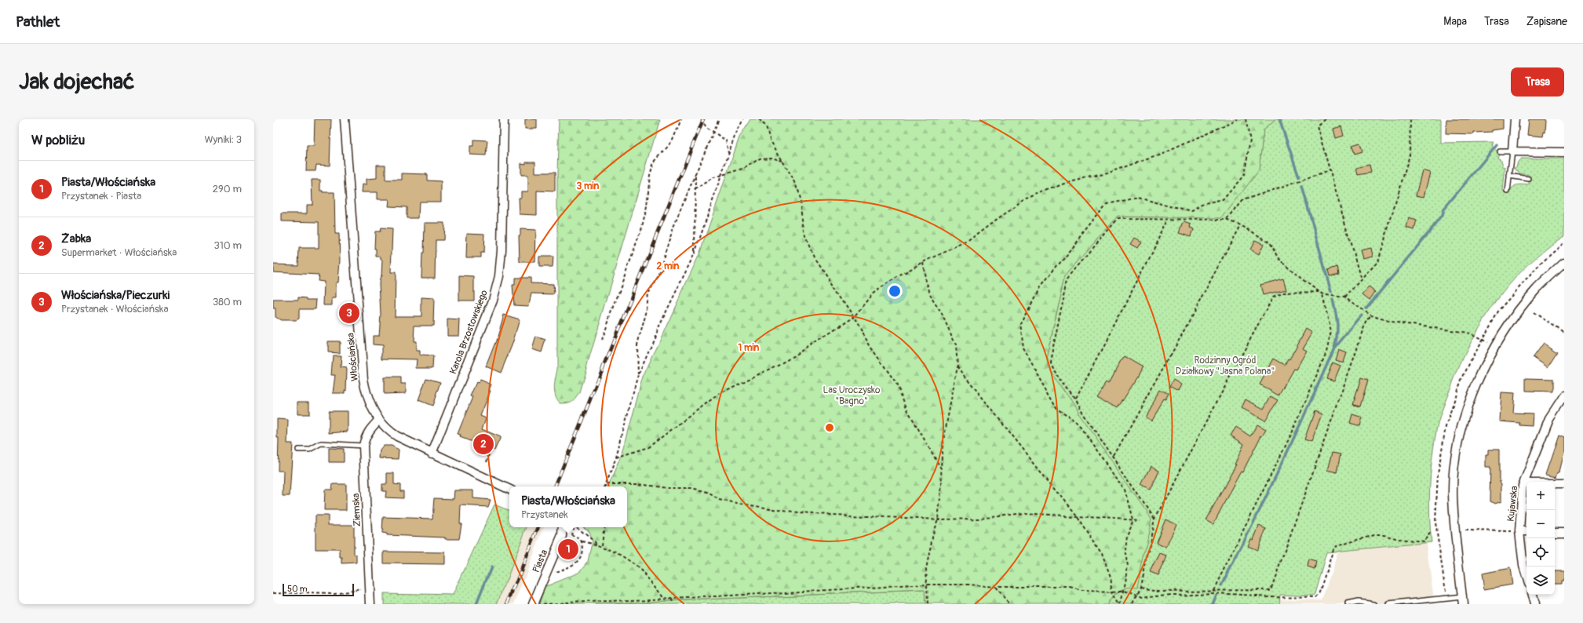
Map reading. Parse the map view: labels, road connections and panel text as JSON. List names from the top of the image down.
{
  "streets": {
    "street": [
      "Karola Brzostowskiego",
      "Włościańska",
      "Kujawska",
      "Ziemska",
      "Piasta"
    ]
  },
  "crossings": [
    ["Karola Brzostowskiego", "Włościańska"],
    ["Włościańska", "Ziemska"]
  ],
  "parks": ["Rodzinny Ogród Działkowy \"Jasna Polana\"", "Las Uroczysko \"Bagno\""],
  "scale_bar": "50 m",
  "page": {
    "header": "Pathlet",
    "nav": ["Mapa", "Trasa", "Zapisane"],
    "buttons": "Trasa",
    "title": "Jak dojechać",
    "heading": ["W pobliżu", "Wyniki: 3"],
    "list": [
      {
        "mark": "1",
        "name": "Piasta/Włościańska",
        "note": "Przystanek · Piasta",
        "value": "290 m"
      },
      {
        "mark": "2",
        "name": "Żabka",
        "note": "Supermarket · Włościańska",
        "value": "310 m"
      },
      {
        "mark": "3",
        "name": "Włościańska/Pieczurki",
        "note": "Przystanek · Włościańska",
        "value": "380 m"
      }
    ],
    "pins": ["3", "2", "1"],
    "map_buttons": ["+", "−"],
    "popup": ["Piasta/Włościańska", "Przystanek"],
    "scale": "50 m"
  },
  "rings": ["3 min", "2 min", "1 min"]
}
